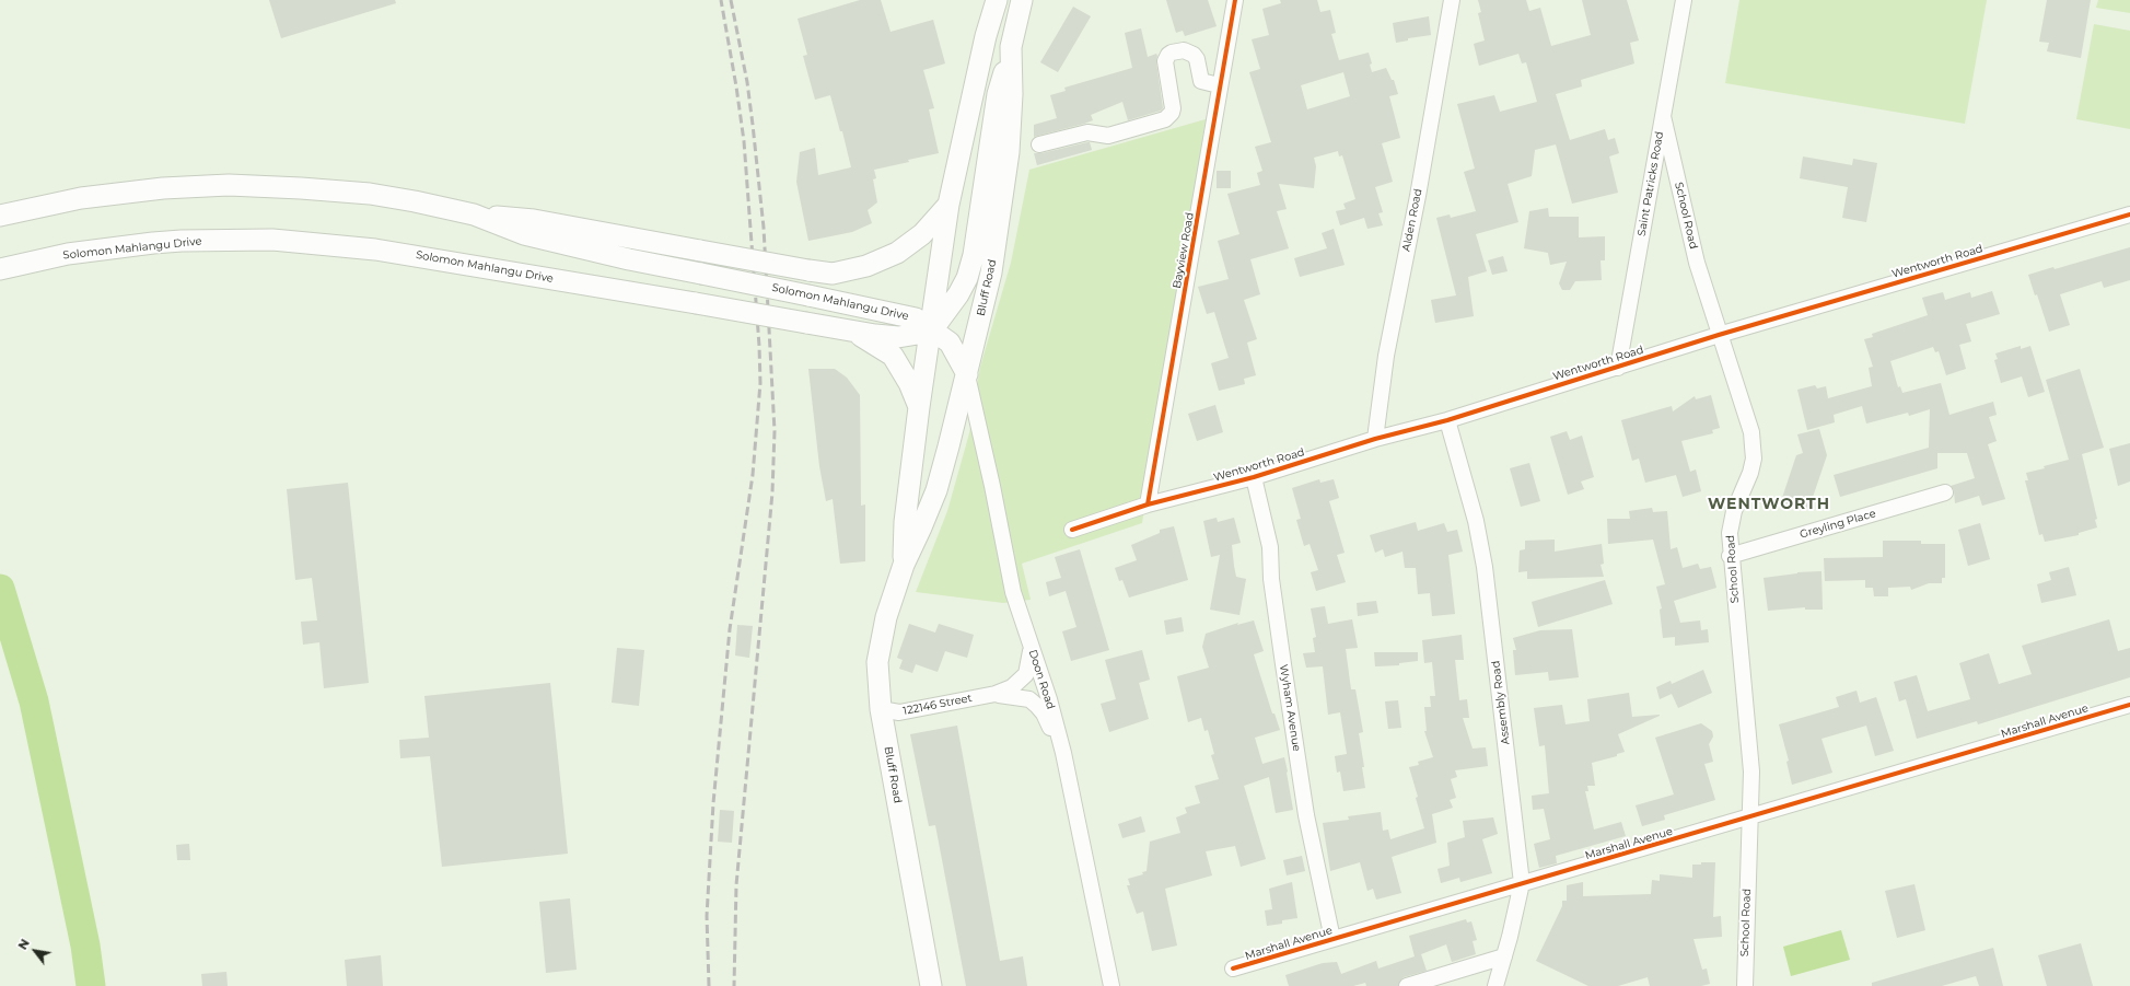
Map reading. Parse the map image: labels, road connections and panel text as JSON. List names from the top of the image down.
{
  "streets": {
    "main road": ["Solomon Mahlangu Drive", "Bluff Road"],
    "street": [
      "Saint Patricks Road",
      "School Road",
      "Alden Road",
      "Bayview Road",
      "Wentworth Road",
      "Greyling Place",
      "Doon Road",
      "Assembly Road",
      "122146 Street",
      "Wyham Avenue",
      "Marshall Avenue"
    ]
  },
  "crossings": [
    ["Saint Patricks Road", "School Road"],
    ["Saint Patricks Road", "Wentworth Road"],
    ["School Road", "Wentworth Road"],
    ["School Road", "Greyling Place"],
    ["School Road", "Marshall Avenue"],
    ["Alden Road", "Wentworth Road"],
    ["Solomon Mahlangu Drive", "Bluff Road"],
    ["Bayview Road", "Wentworth Road"],
    ["Wentworth Road", "Assembly Road"],
    ["Wentworth Road", "Wyham Avenue"],
    ["Bluff Road", "Doon Road"],
    ["Bluff Road", "122146 Street"],
    ["Doon Road", "122146 Street"],
    ["Assembly Road", "Marshall Avenue"],
    ["Wyham Avenue", "Marshall Avenue"]
  ],
  "districts": ["WENTWORTH"],
  "north": "top left"
}
